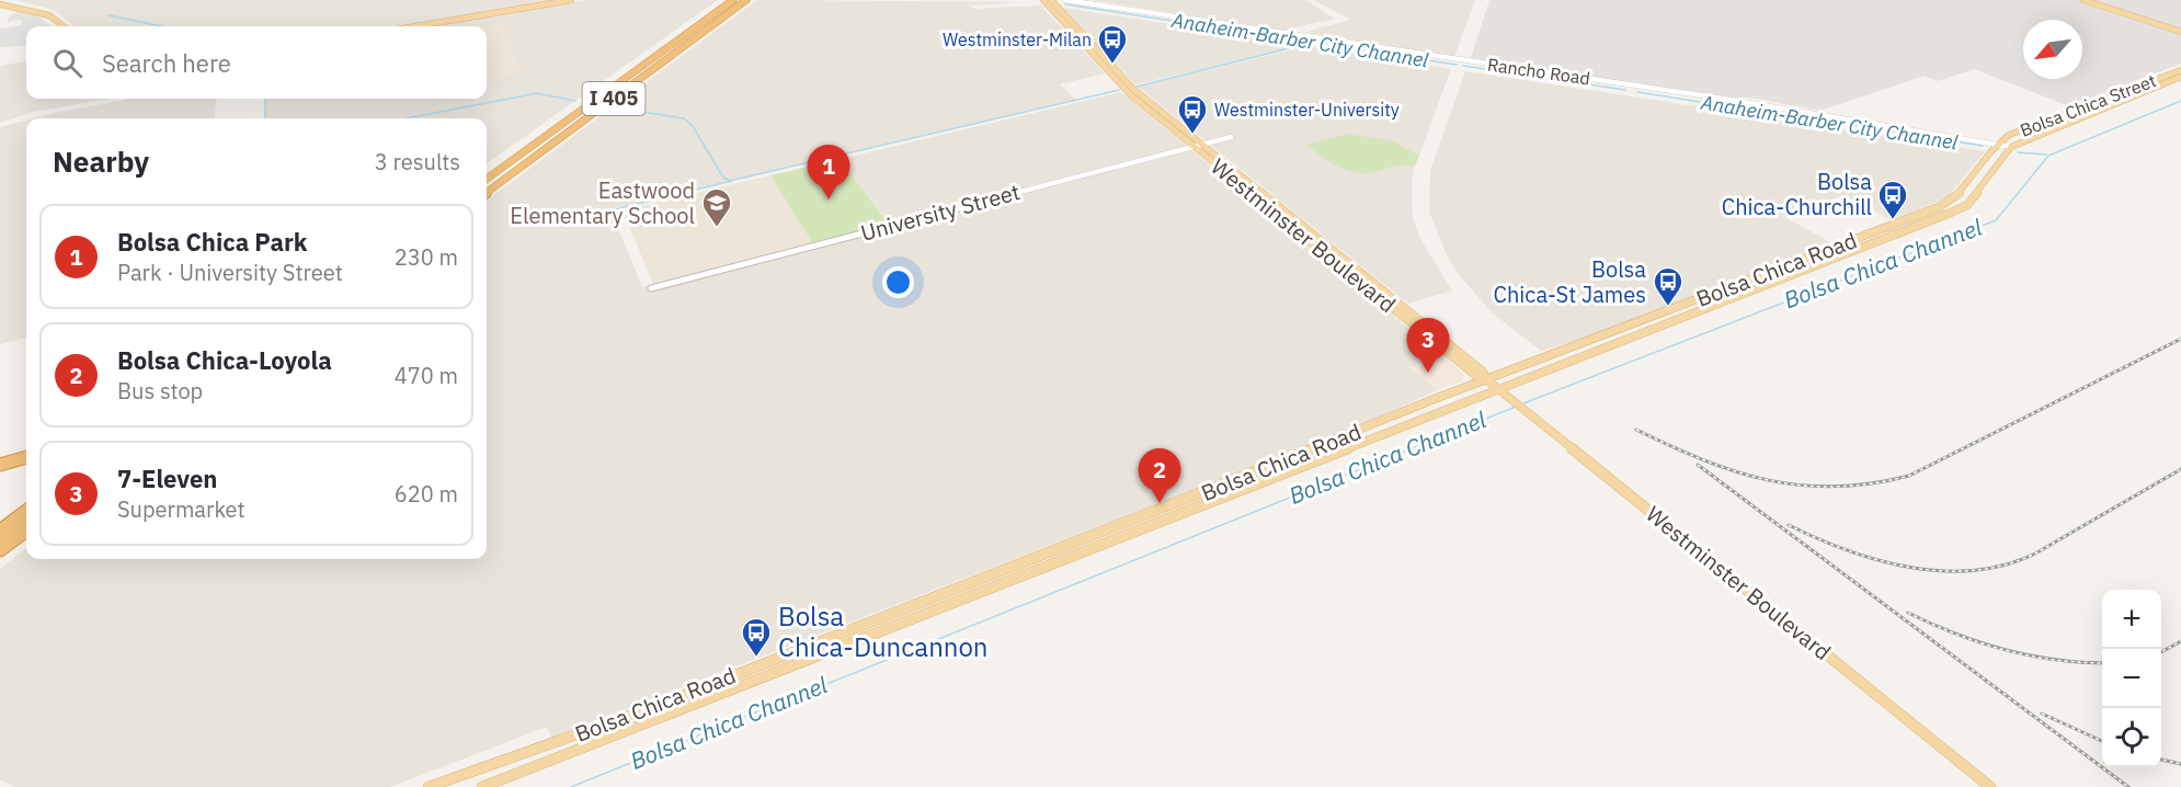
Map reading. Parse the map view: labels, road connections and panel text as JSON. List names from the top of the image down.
{
  "streets": {
    "highway": ["I 405"],
    "main road": ["Bolsa Chica Street", "Westminster Boulevard", "Bolsa Chica Road"],
    "street": ["Rancho Road", "University Street"]
  },
  "crossings": [
    ["Rancho Road", "Bolsa Chica Street"],
    ["Rancho Road", "Bolsa Chica Road"],
    ["Bolsa Chica Street", "Bolsa Chica Road"],
    ["University Street", "Westminster Boulevard"],
    ["Westminster Boulevard", "Bolsa Chica Road"]
  ],
  "water": ["Anaheim-Barber City Channel", "Bolsa Chica Channel"],
  "places": {
    "bus stop": [
      "Westminster-Milan",
      "Westminster-University",
      "Bolsa Chica-Churchill",
      "Bolsa Chica-St James",
      "Bolsa Chica-Duncannon"
    ],
    "school or university": ["Eastwood Elementary School"]
  },
  "north": "bottom left",
  "page": {
    "search": "Search here",
    "heading": ["Nearby", "3 results"],
    "pins": ["1", "3", "2"],
    "list": [
      {
        "mark": "1",
        "name": "Bolsa Chica Park",
        "note": "Park · University Street",
        "value": "230 m"
      },
      {
        "mark": "2",
        "name": "Bolsa Chica-Loyola",
        "note": "Bus stop",
        "value": "470 m"
      },
      {
        "mark": "3",
        "name": "7-Eleven",
        "note": "Supermarket",
        "value": "620 m"
      }
    ],
    "map_buttons": ["+", "−"]
  }
}
